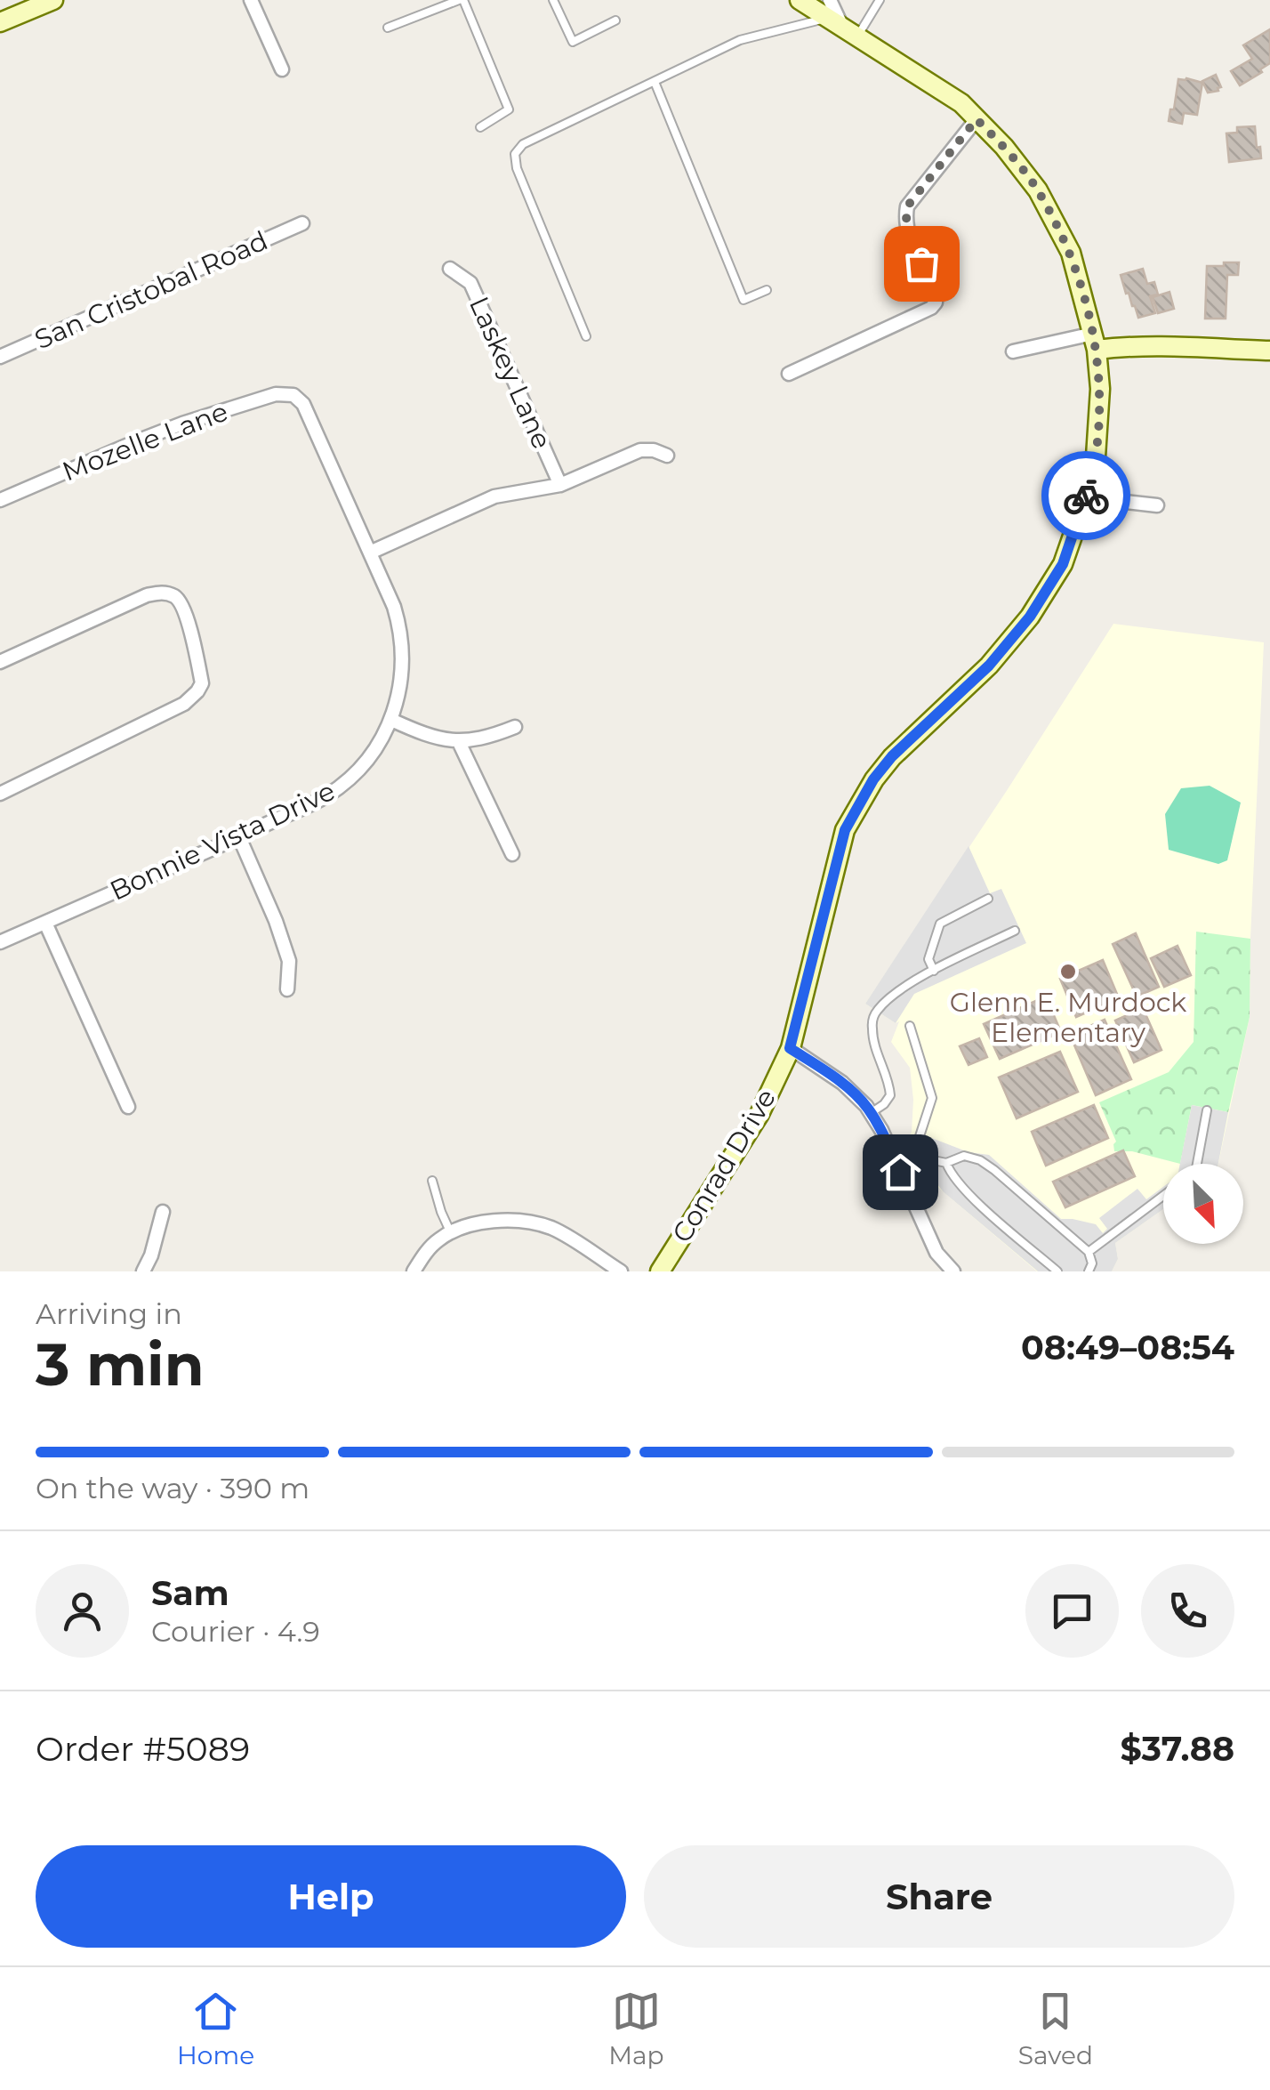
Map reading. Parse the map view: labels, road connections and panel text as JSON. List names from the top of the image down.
{
  "streets": {
    "street": [
      "San Cristobal Road",
      "Laskey Lane",
      "Mozelle Lane",
      "Bonnie Vista Drive",
      "Conrad Drive"
    ]
  },
  "crossings": [
    ["Mozelle Lane", "Bonnie Vista Drive"]
  ],
  "places": ["Glenn E. Murdock Elementary"],
  "north": "bottom right",
  "page": {
    "heading": ["3 min", "Arriving in", "08:49–08:54"],
    "panel": [
      "Sam",
      "Courier · 4.9",
      "Order #5089",
      "$37.88"
    ],
    "bar": "On the way · 390 m",
    "buttons": ["Help", "Share"],
    "tabs": ["Home", "Map", "Saved"]
  }
}
